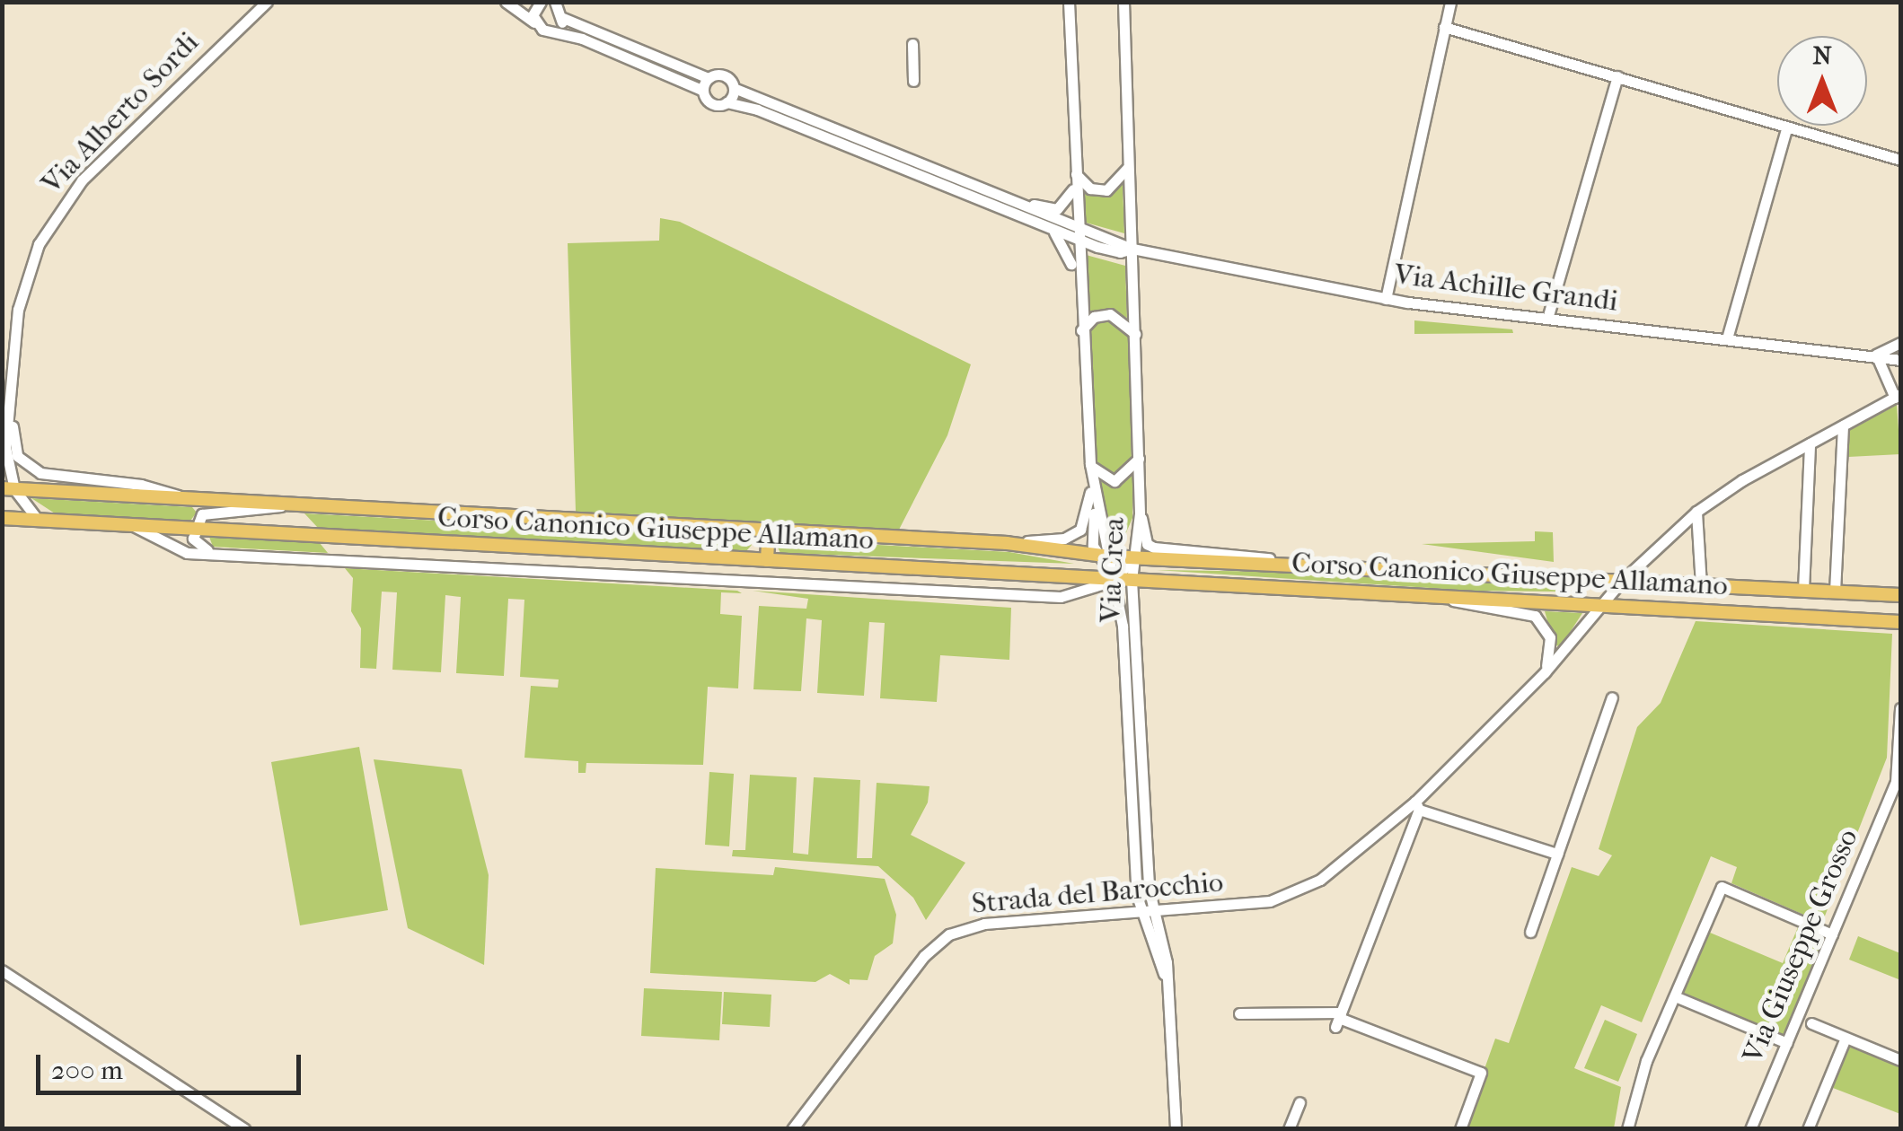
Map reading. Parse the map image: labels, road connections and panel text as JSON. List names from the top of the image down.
{
  "streets": {
    "main road": ["Corso Canonico Giuseppe Allamano"],
    "street": [
      "Via Alberto Sordi",
      "Via Achille Grandi",
      "Via Crea",
      "Strada del Barocchio",
      "Via Giuseppe Grosso"
    ]
  },
  "crossings": [
    ["Via Alberto Sordi", "Corso Canonico Giuseppe Allamano"],
    ["Via Achille Grandi", "Via Crea"],
    ["Corso Canonico Giuseppe Allamano", "Via Crea"],
    ["Corso Canonico Giuseppe Allamano", "Strada del Barocchio"],
    ["Via Crea", "Strada del Barocchio"]
  ],
  "scale_bar": "200 m",
  "north": "top"
}
